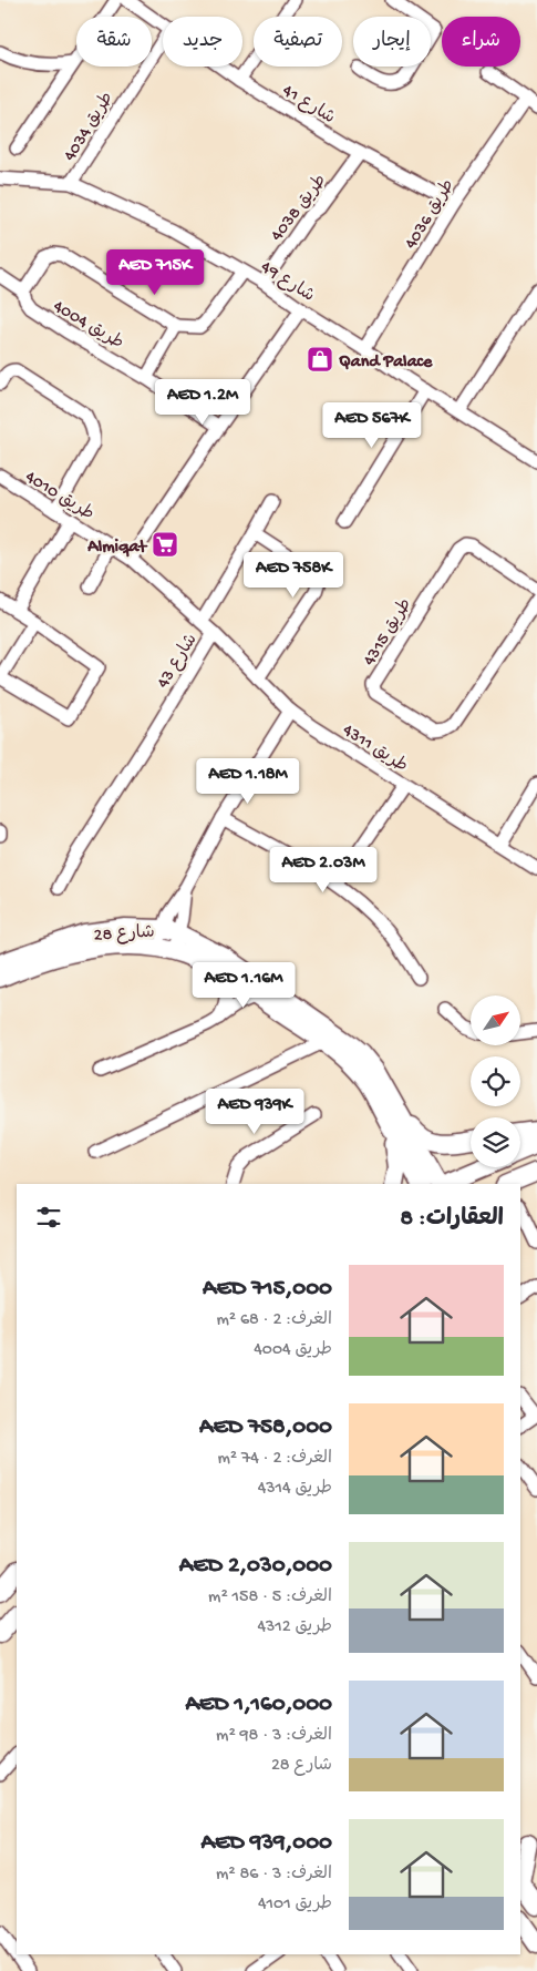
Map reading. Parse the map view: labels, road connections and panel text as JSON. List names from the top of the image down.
{
  "streets": {
    "street": [
      "شارع 41",
      "طريق 4034",
      "طريق 4038",
      "طريق 4036",
      "شارع 49",
      "طريق 4004",
      "طريق 4010",
      "طريق 4315",
      "شارع 43",
      "طريق 4311",
      "شارع 28"
    ]
  },
  "crossings": [
    ["شارع 41", "طريق 4038"],
    ["شارع 41", "طريق 4036"],
    ["طريق 4034", "شارع 49"],
    ["طريق 4038", "شارع 49"],
    ["طريق 4036", "شارع 49"],
    ["طريق 4010", "شارع 43"],
    ["شارع 43", "طريق 4311"]
  ],
  "places": {
    "shop": ["Qand Palace"],
    "supermarket": ["Almiqat"]
  },
  "north": "top right",
  "page": {
    "chip": [
      "شراء",
      "إيجار",
      "تصفية",
      "جديد",
      "شقة"
    ],
    "price": [
      "AED 715K",
      "AED 1.2M",
      "AED 567K",
      "AED 758K",
      "AED 1.18M",
      "AED 2.03M",
      "AED 1.16M",
      "AED 939K"
    ],
    "heading": "العقارات: 8",
    "list": [
      {
        "name": "AED 715,000",
        "note": "الغرف: 2 · 68 m² · طريق 4004"
      },
      {
        "name": "AED 758,000",
        "note": "الغرف: 2 · 74 m² · طريق 4314"
      },
      {
        "name": "AED 2,030,000",
        "note": "الغرف: 5 · 158 m² · طريق 4312"
      },
      {
        "name": "AED 1,160,000",
        "note": "الغرف: 3 · 98 m² · شارع 28"
      },
      {
        "name": "AED 939,000",
        "note": "الغرف: 3 · 86 m² · طريق 4101"
      }
    ]
  }
}
